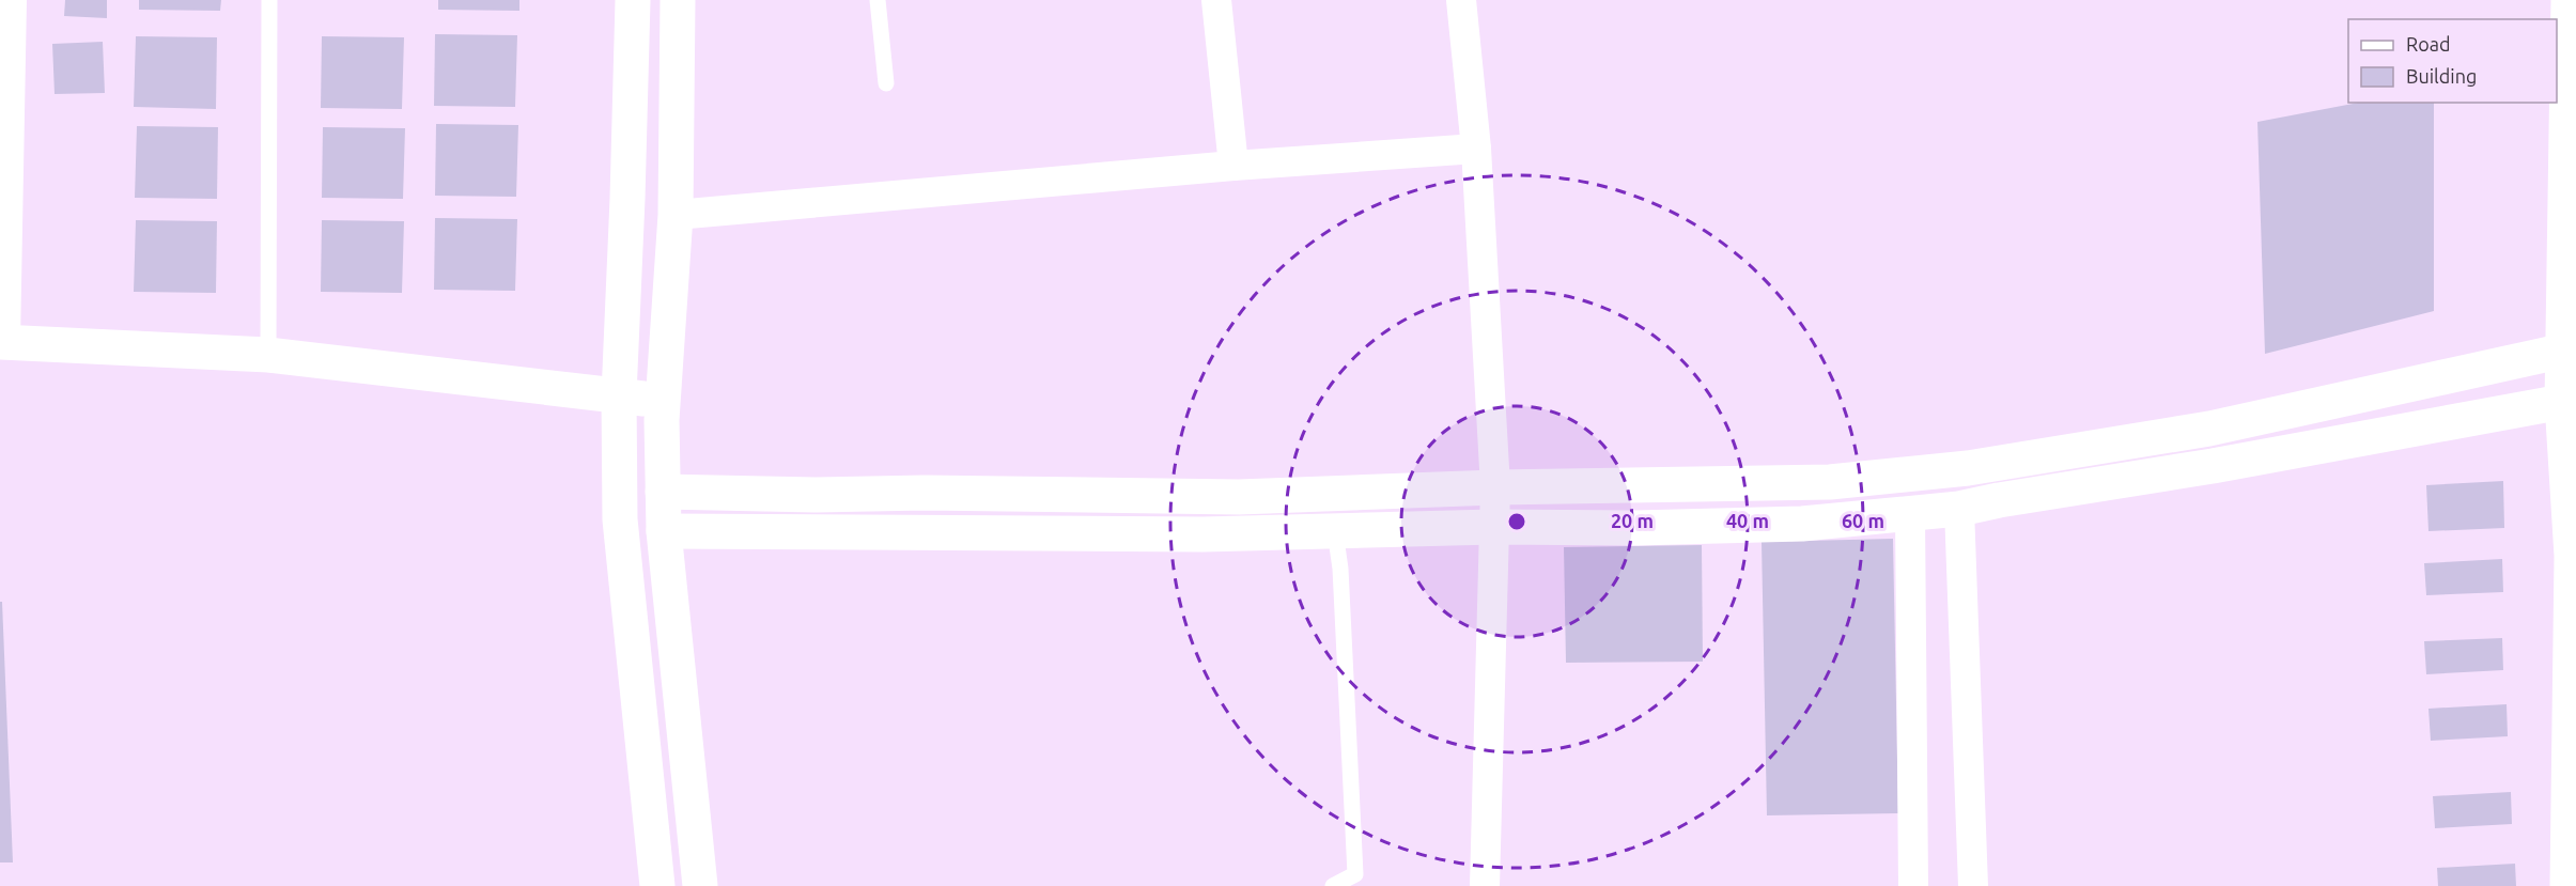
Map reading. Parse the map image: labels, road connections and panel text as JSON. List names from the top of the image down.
{
  "legend": ["Road", "Building"],
  "rings": ["20 m", "40 m", "60 m"]
}
